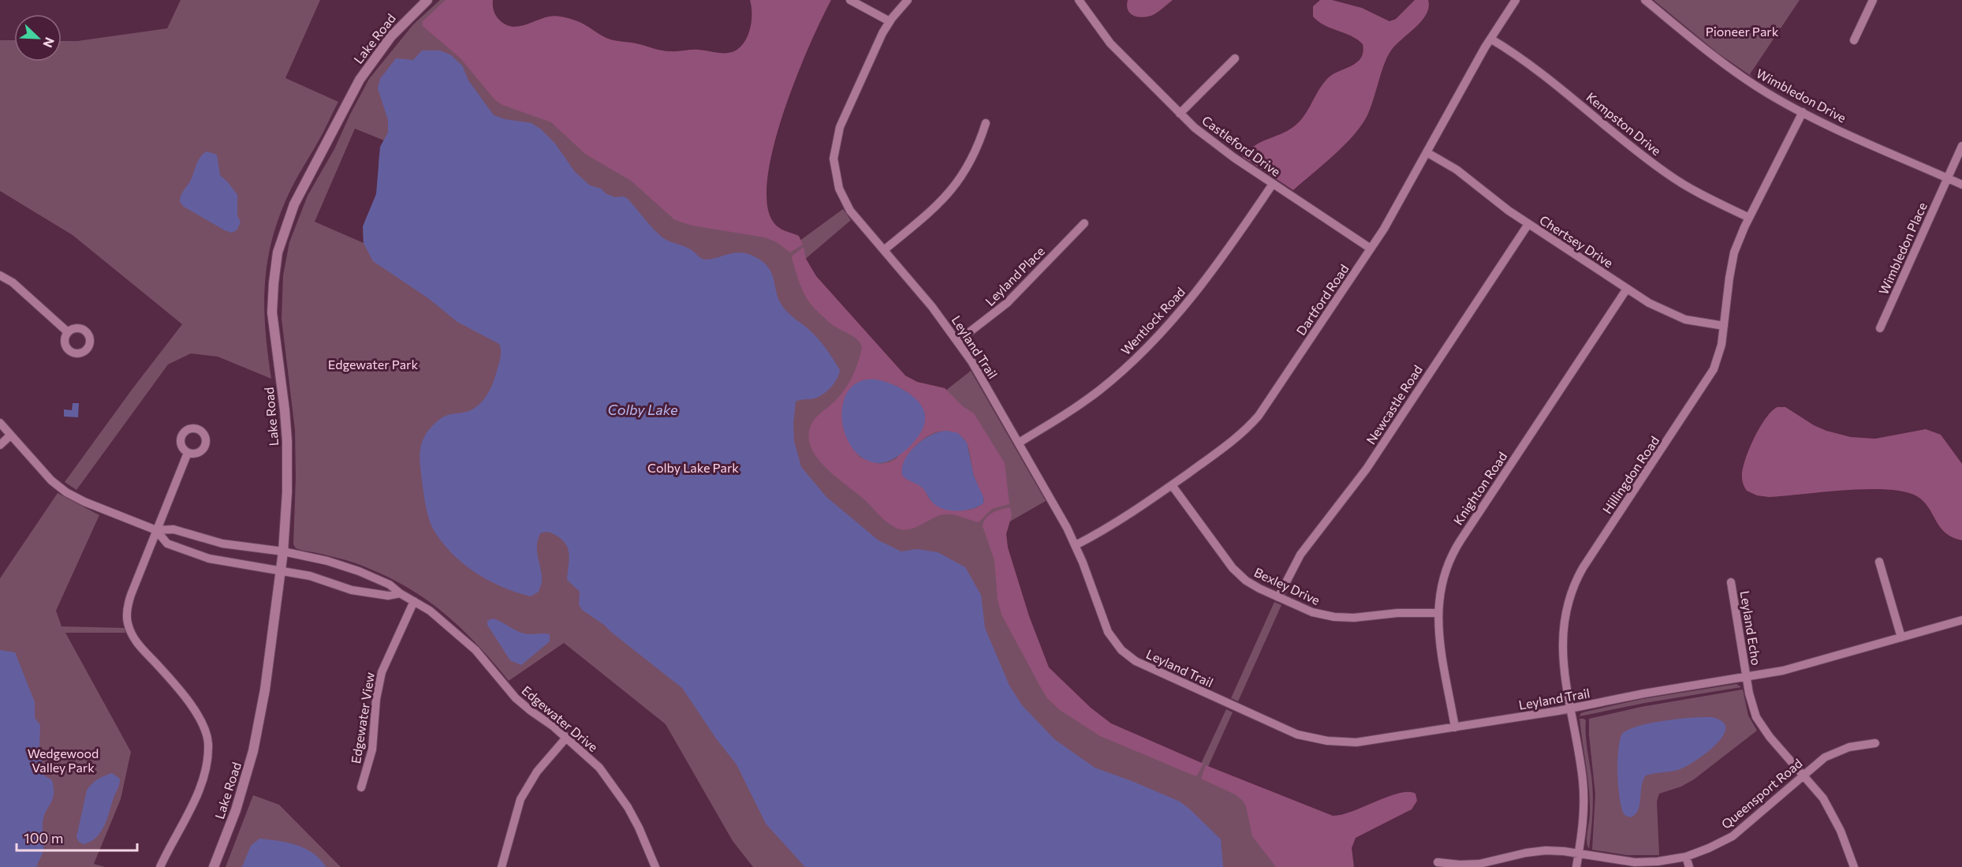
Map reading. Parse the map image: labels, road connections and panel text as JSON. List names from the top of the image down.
{
  "streets": {
    "street": [
      "Lake Road",
      "Wimbledon Drive",
      "Kempston Drive",
      "Castleford Drive",
      "Chertsey Drive",
      "Wimbledon Place",
      "Leyland Place",
      "Dartford Road",
      "Wentlock Road",
      "Leyland Trail",
      "Newcastle Road",
      "Hillingdon Road",
      "Knighton Road",
      "Bexley Drive",
      "Leyland Echo",
      "Edgewater View",
      "Edgewater Drive",
      "Queensport Road"
    ]
  },
  "crossings": [
    ["Lake Road", "Edgewater Drive"],
    ["Wimbledon Drive", "Wimbledon Place"],
    ["Wimbledon Drive", "Hillingdon Road"],
    ["Kempston Drive", "Dartford Road"],
    ["Kempston Drive", "Hillingdon Road"],
    ["Castleford Drive", "Dartford Road"],
    ["Castleford Drive", "Wentlock Road"],
    ["Chertsey Drive", "Dartford Road"],
    ["Chertsey Drive", "Newcastle Road"],
    ["Chertsey Drive", "Hillingdon Road"],
    ["Chertsey Drive", "Knighton Road"],
    ["Leyland Place", "Leyland Trail"],
    ["Dartford Road", "Leyland Trail"],
    ["Dartford Road", "Bexley Drive"],
    ["Wentlock Road", "Leyland Trail"],
    ["Leyland Trail", "Hillingdon Road"],
    ["Leyland Trail", "Knighton Road"],
    ["Leyland Trail", "Leyland Echo"],
    ["Newcastle Road", "Bexley Drive"],
    ["Hillingdon Road", "Queensport Road"],
    ["Knighton Road", "Bexley Drive"],
    ["Leyland Echo", "Queensport Road"],
    ["Edgewater View", "Edgewater Drive"]
  ],
  "water": ["Colby Lake"],
  "parks": [
    "Pioneer Park",
    "Edgewater Park",
    "Colby Lake Park",
    "Wedgewood Valley Park"
  ],
  "scale_bar": "100 m",
  "north": "bottom right"
}
